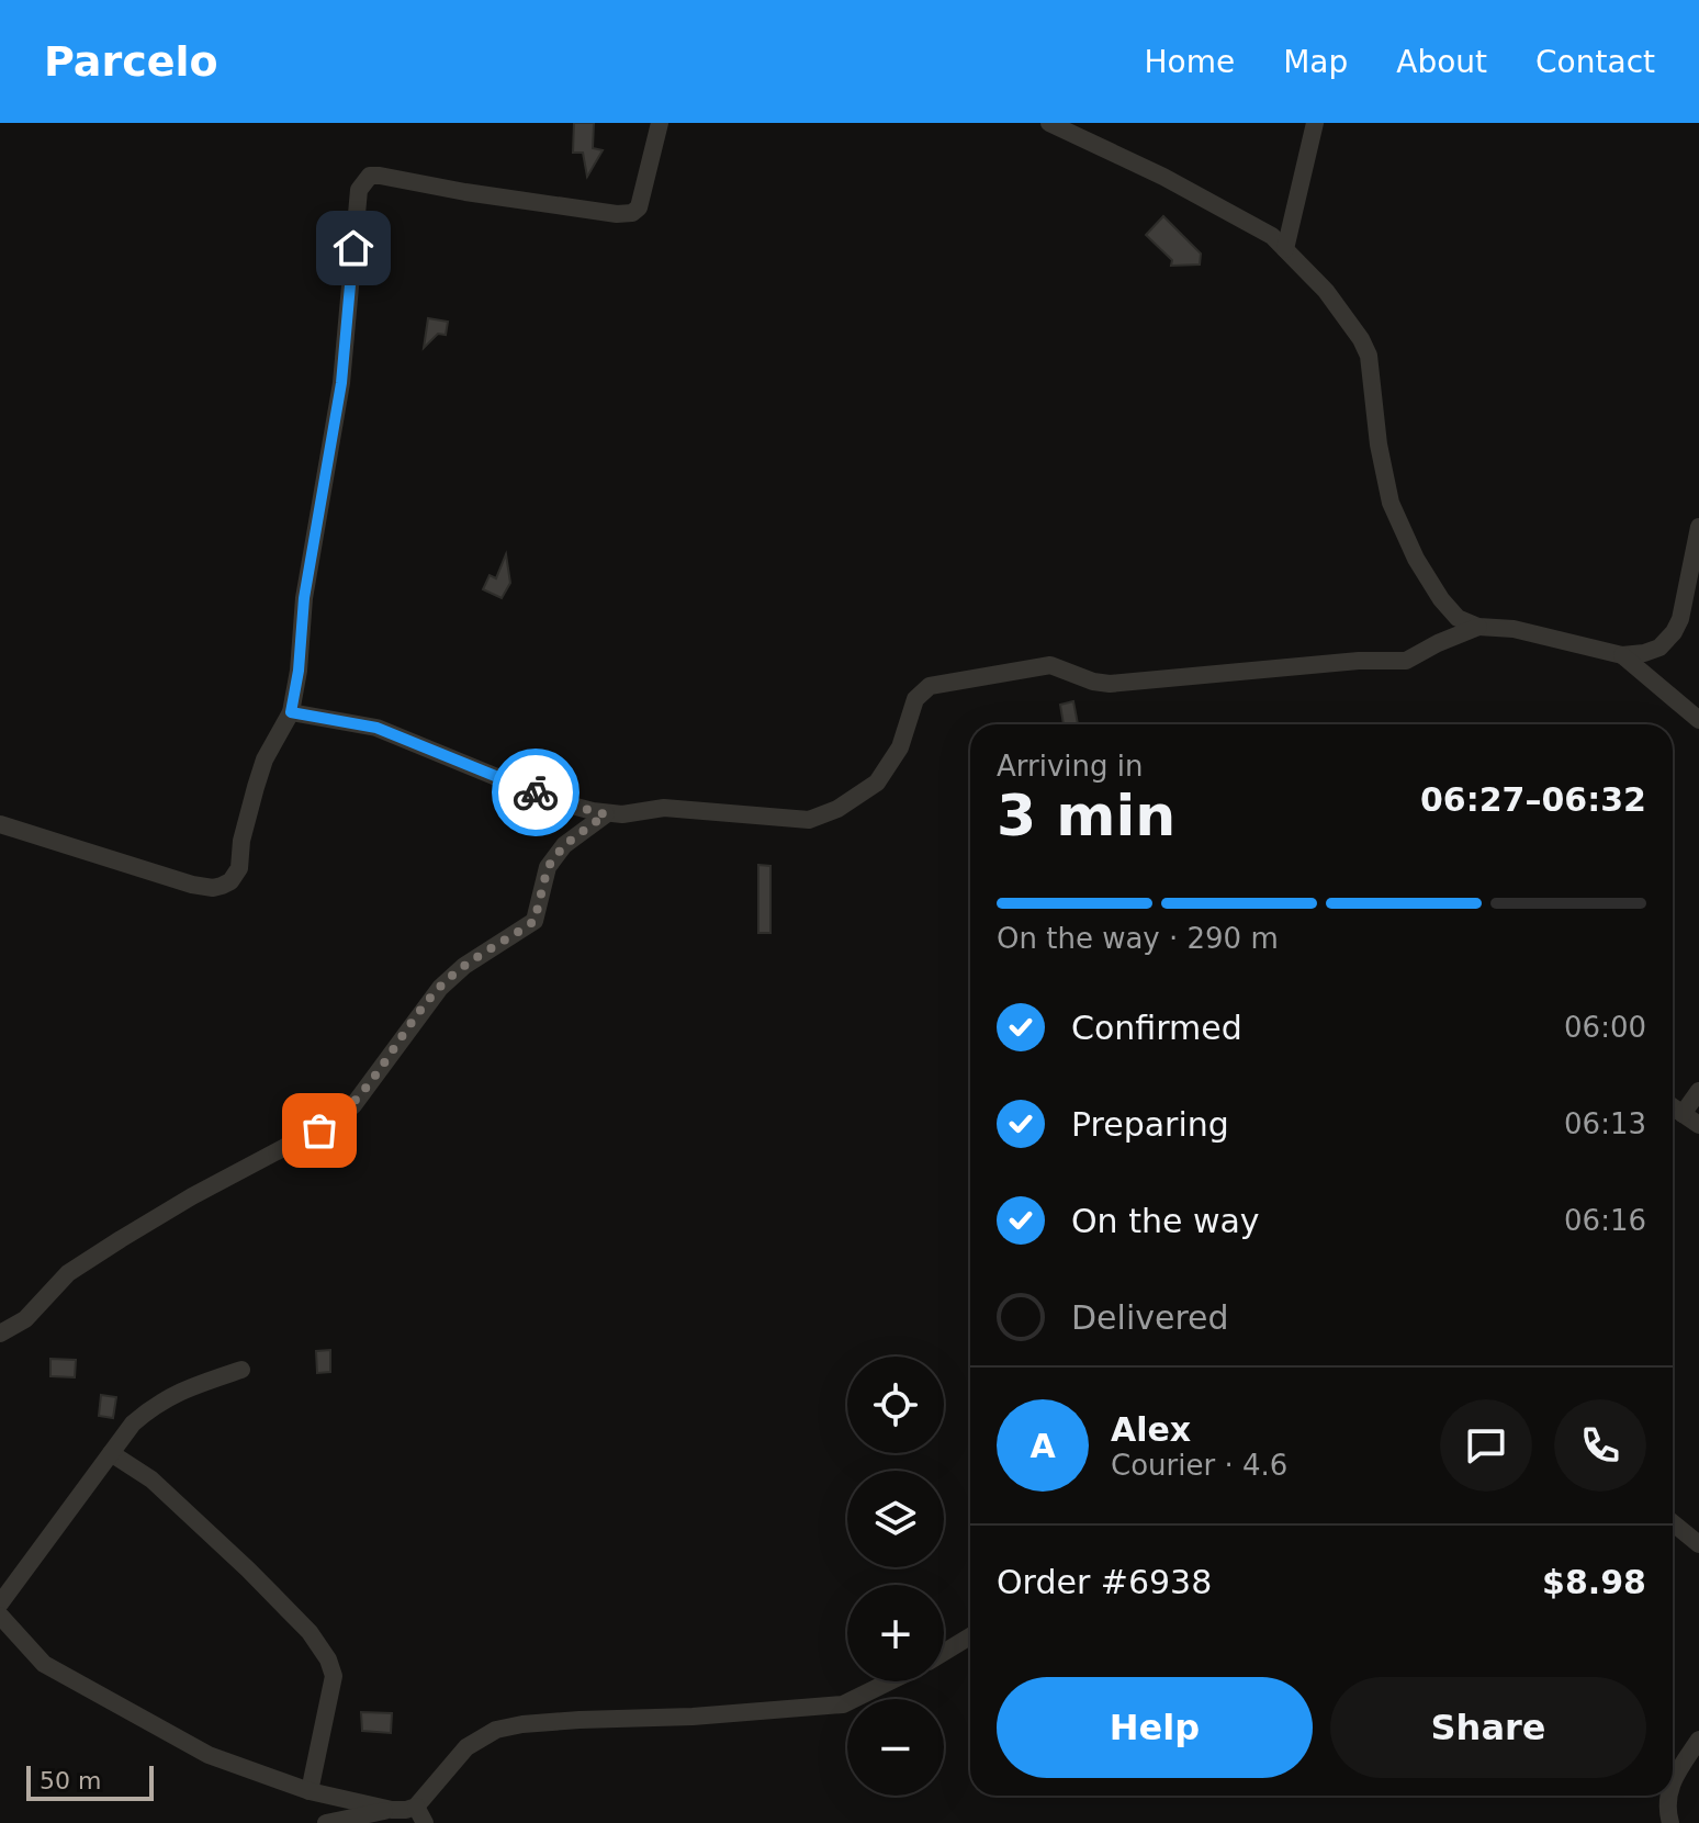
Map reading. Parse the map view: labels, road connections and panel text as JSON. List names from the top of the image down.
{
  "scale_bar": "50 m",
  "page": {
    "header": "Parcelo",
    "nav": [
      "Home",
      "Map",
      "About",
      "Contact"
    ],
    "heading": ["3 min", "Arriving in", "06:27–06:32"],
    "panel": [
      "Alex",
      "Courier · 4.6",
      "Order #6938",
      "$8.98"
    ],
    "bar": "On the way · 290 m",
    "list": [
      ["Confirmed", "06:00"],
      ["Preparing", "06:13"],
      ["On the way", "06:16"],
      "Delivered"
    ],
    "map_buttons": ["+", "−"],
    "round": "A",
    "buttons": ["Help", "Share"],
    "scale": "50 m"
  }
}
